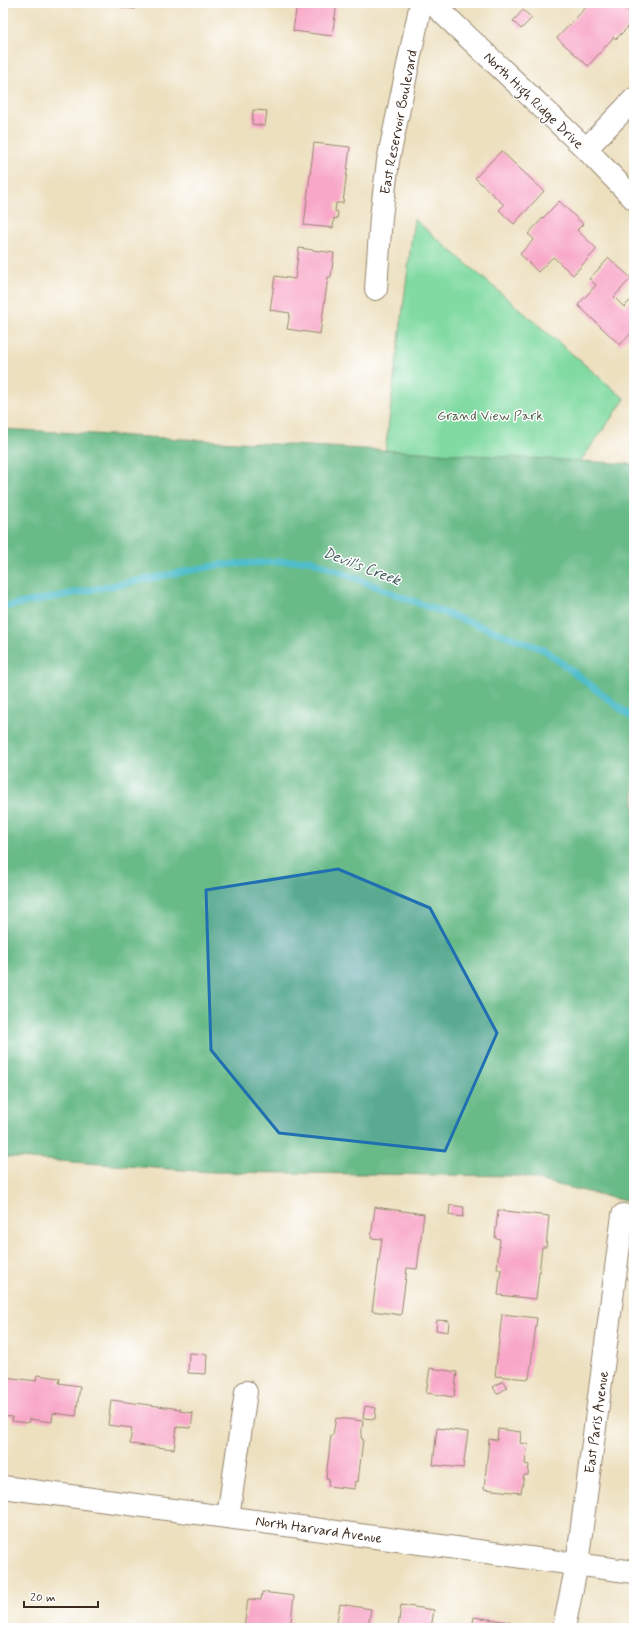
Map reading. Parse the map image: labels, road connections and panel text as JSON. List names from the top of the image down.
{
  "streets": {
    "street": [
      "North High Ridge Drive",
      "East Reservoir Boulevard",
      "East Paris Avenue",
      "North Harvard Avenue"
    ]
  },
  "crossings": [
    ["East Paris Avenue", "North Harvard Avenue"]
  ],
  "water": ["Devil's Creek"],
  "parks": ["Grand View Park"],
  "scale_bar": "20 m"
}
